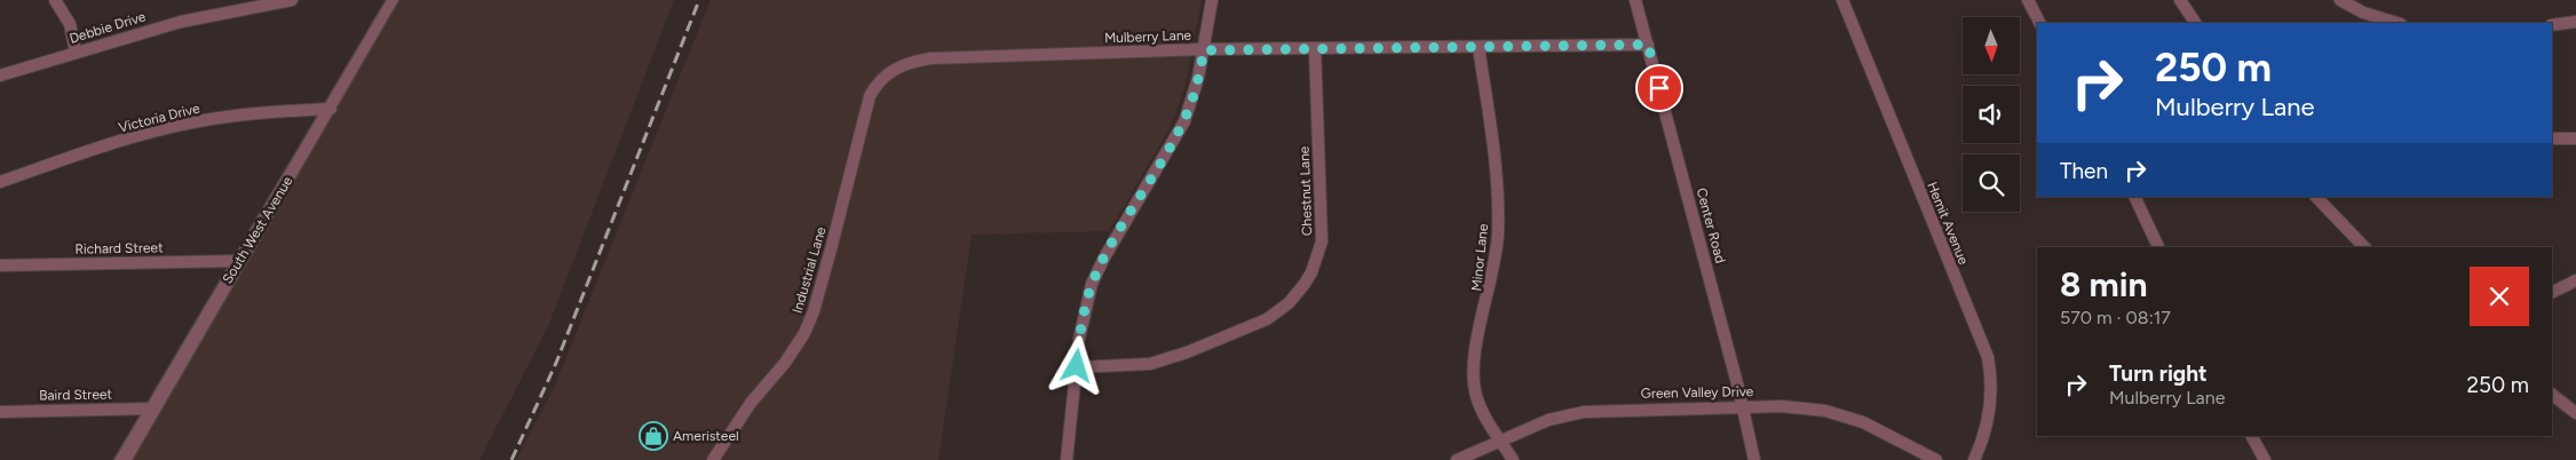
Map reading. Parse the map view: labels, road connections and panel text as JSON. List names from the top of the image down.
{
  "streets": {
    "street": [
      "Debbie Drive",
      "Mulberry Lane",
      "Victoria Drive",
      "Chestnut Lane",
      "Hemit Avenue",
      "Center Road",
      "South West Avenue",
      "Richard Street",
      "Minor Lane",
      "Industrial Lane",
      "Green Valley Drive",
      "Baird Street"
    ]
  },
  "crossings": [
    ["Mulberry Lane", "Chestnut Lane"],
    ["Mulberry Lane", "Center Road"],
    ["Mulberry Lane", "Minor Lane"],
    ["Mulberry Lane", "Industrial Lane"],
    ["Victoria Drive", "South West Avenue"],
    ["Center Road", "Green Valley Drive"],
    ["South West Avenue", "Richard Street"],
    ["South West Avenue", "Baird Street"],
    ["Minor Lane", "Green Valley Drive"]
  ],
  "places": {
    "shop": ["Ameristeel"]
  },
  "north": "bottom",
  "page": {
    "turn": ["250 m", "Mulberry Lane"],
    "then": "Then",
    "heading": ["8 min", "570 m · 08:17"],
    "list": [
      {
        "name": "Turn right",
        "note": "Mulberry Lane",
        "value": "250 m"
      }
    ]
  }
}
